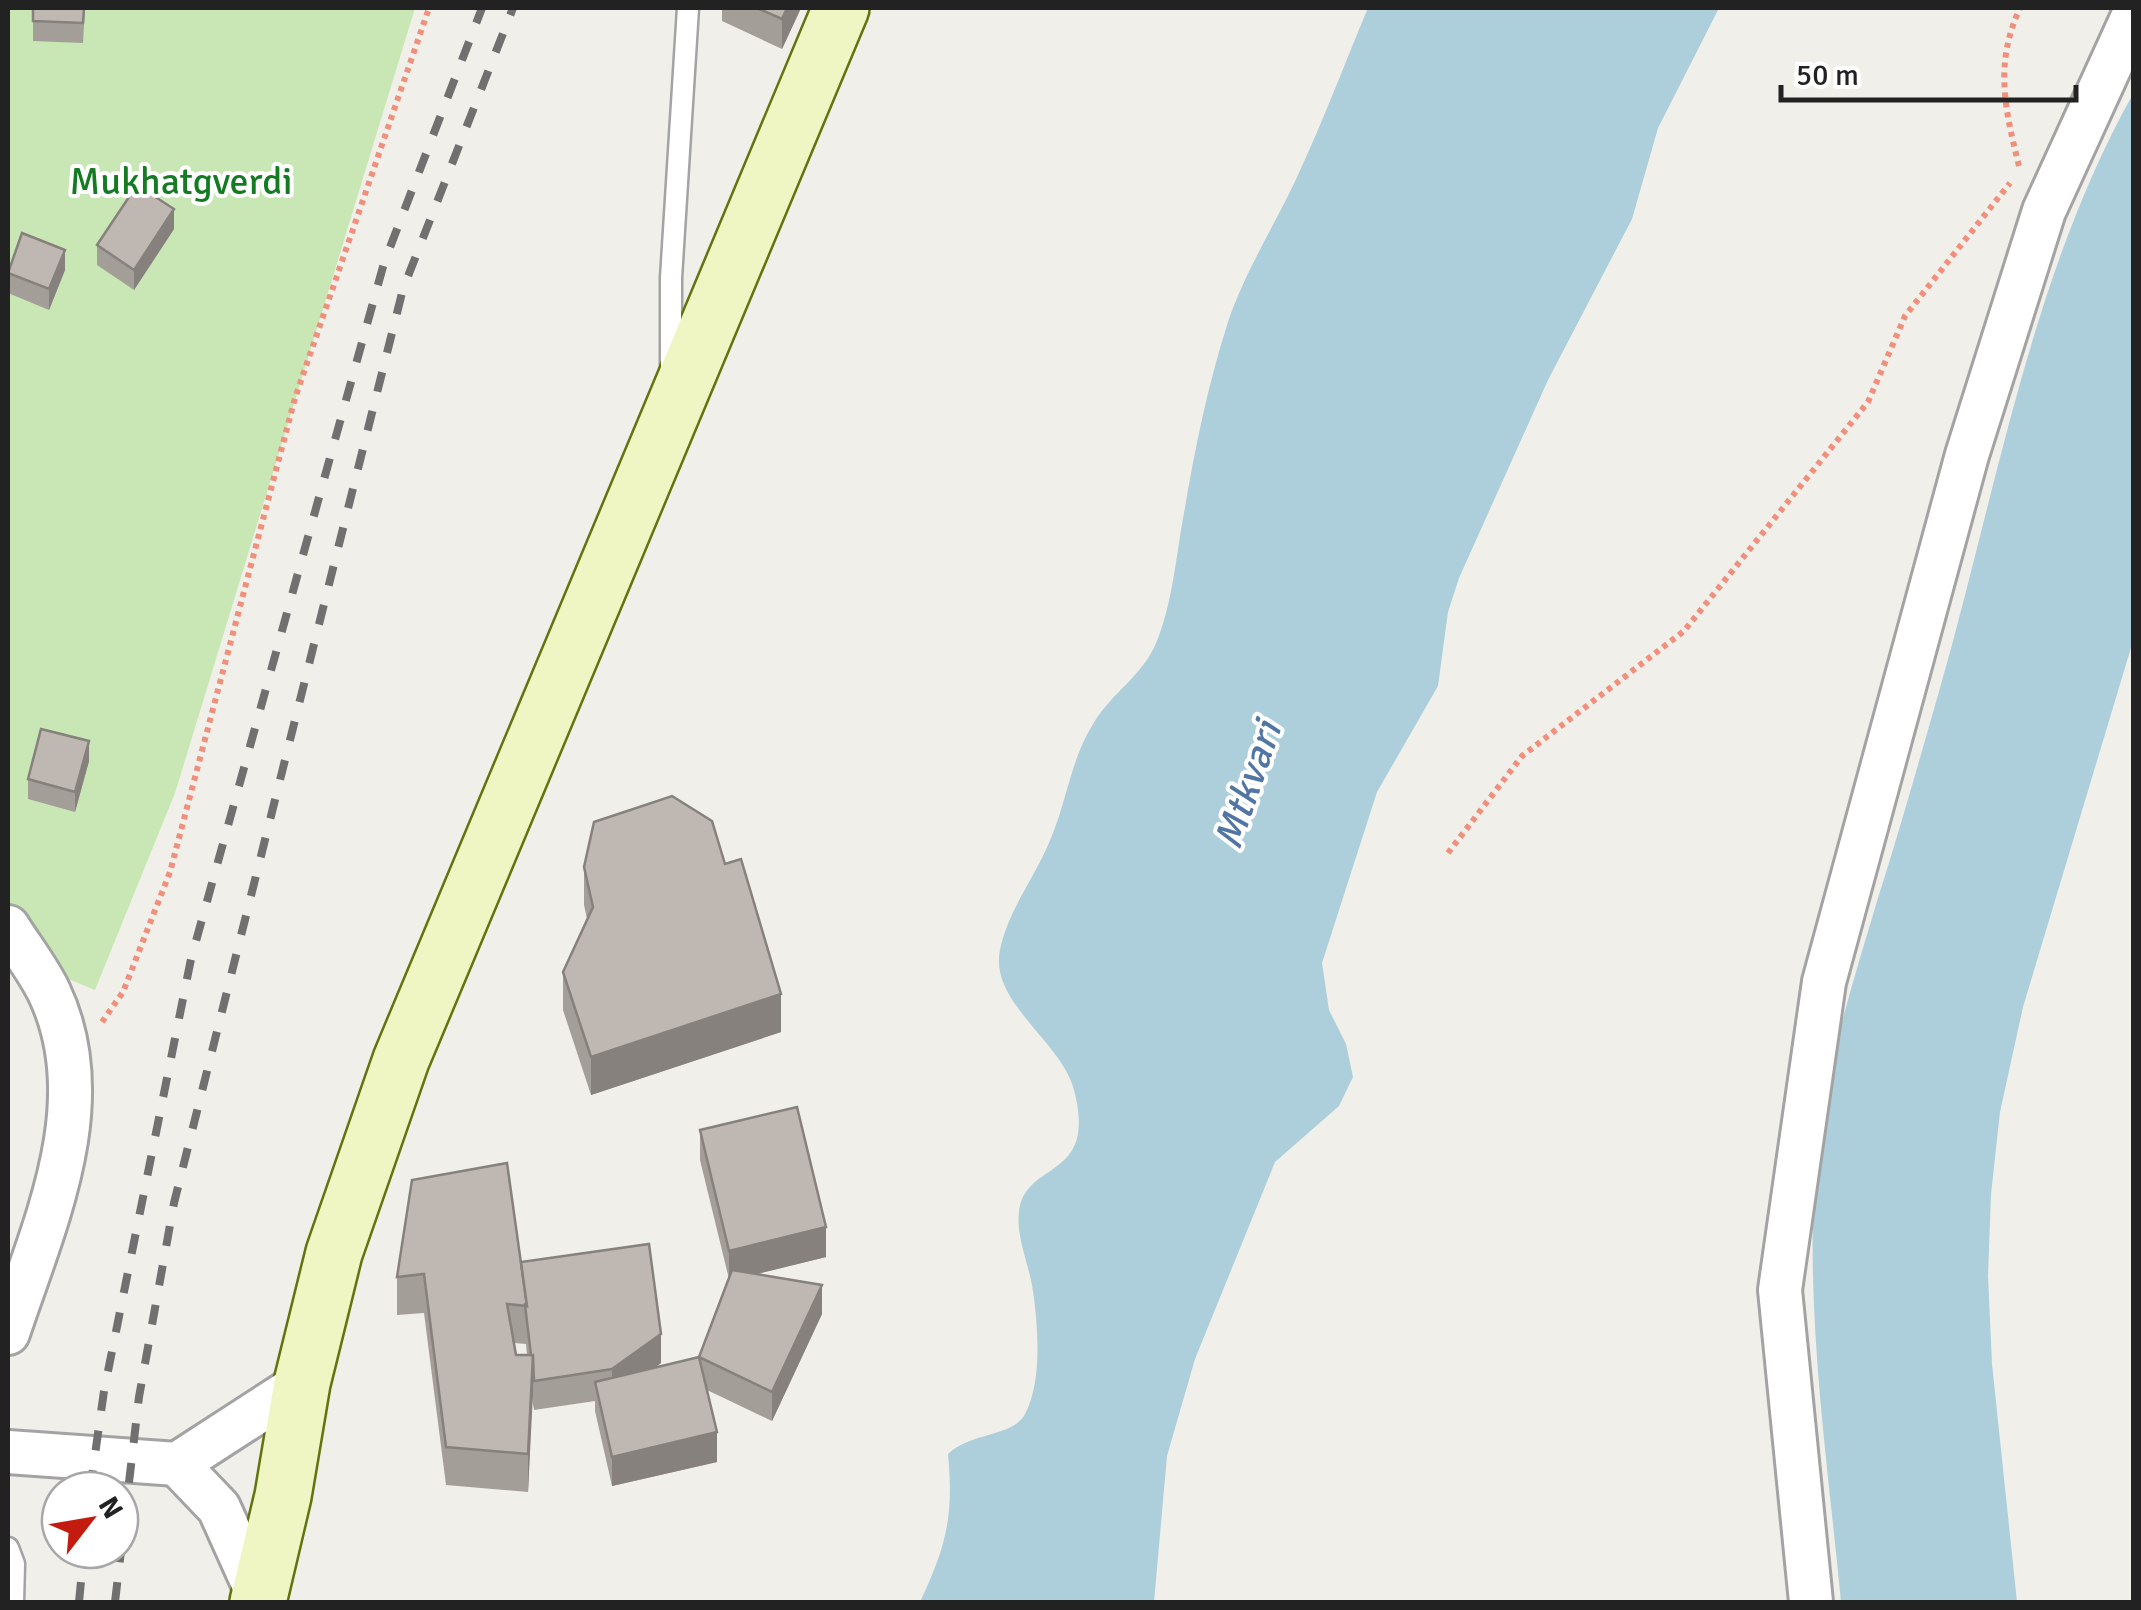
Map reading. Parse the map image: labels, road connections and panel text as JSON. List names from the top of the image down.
{
  "water": ["Mtkvari"],
  "parks": ["Mukhatgverdi"],
  "scale_bar": "50 m",
  "north": "top right"
}
